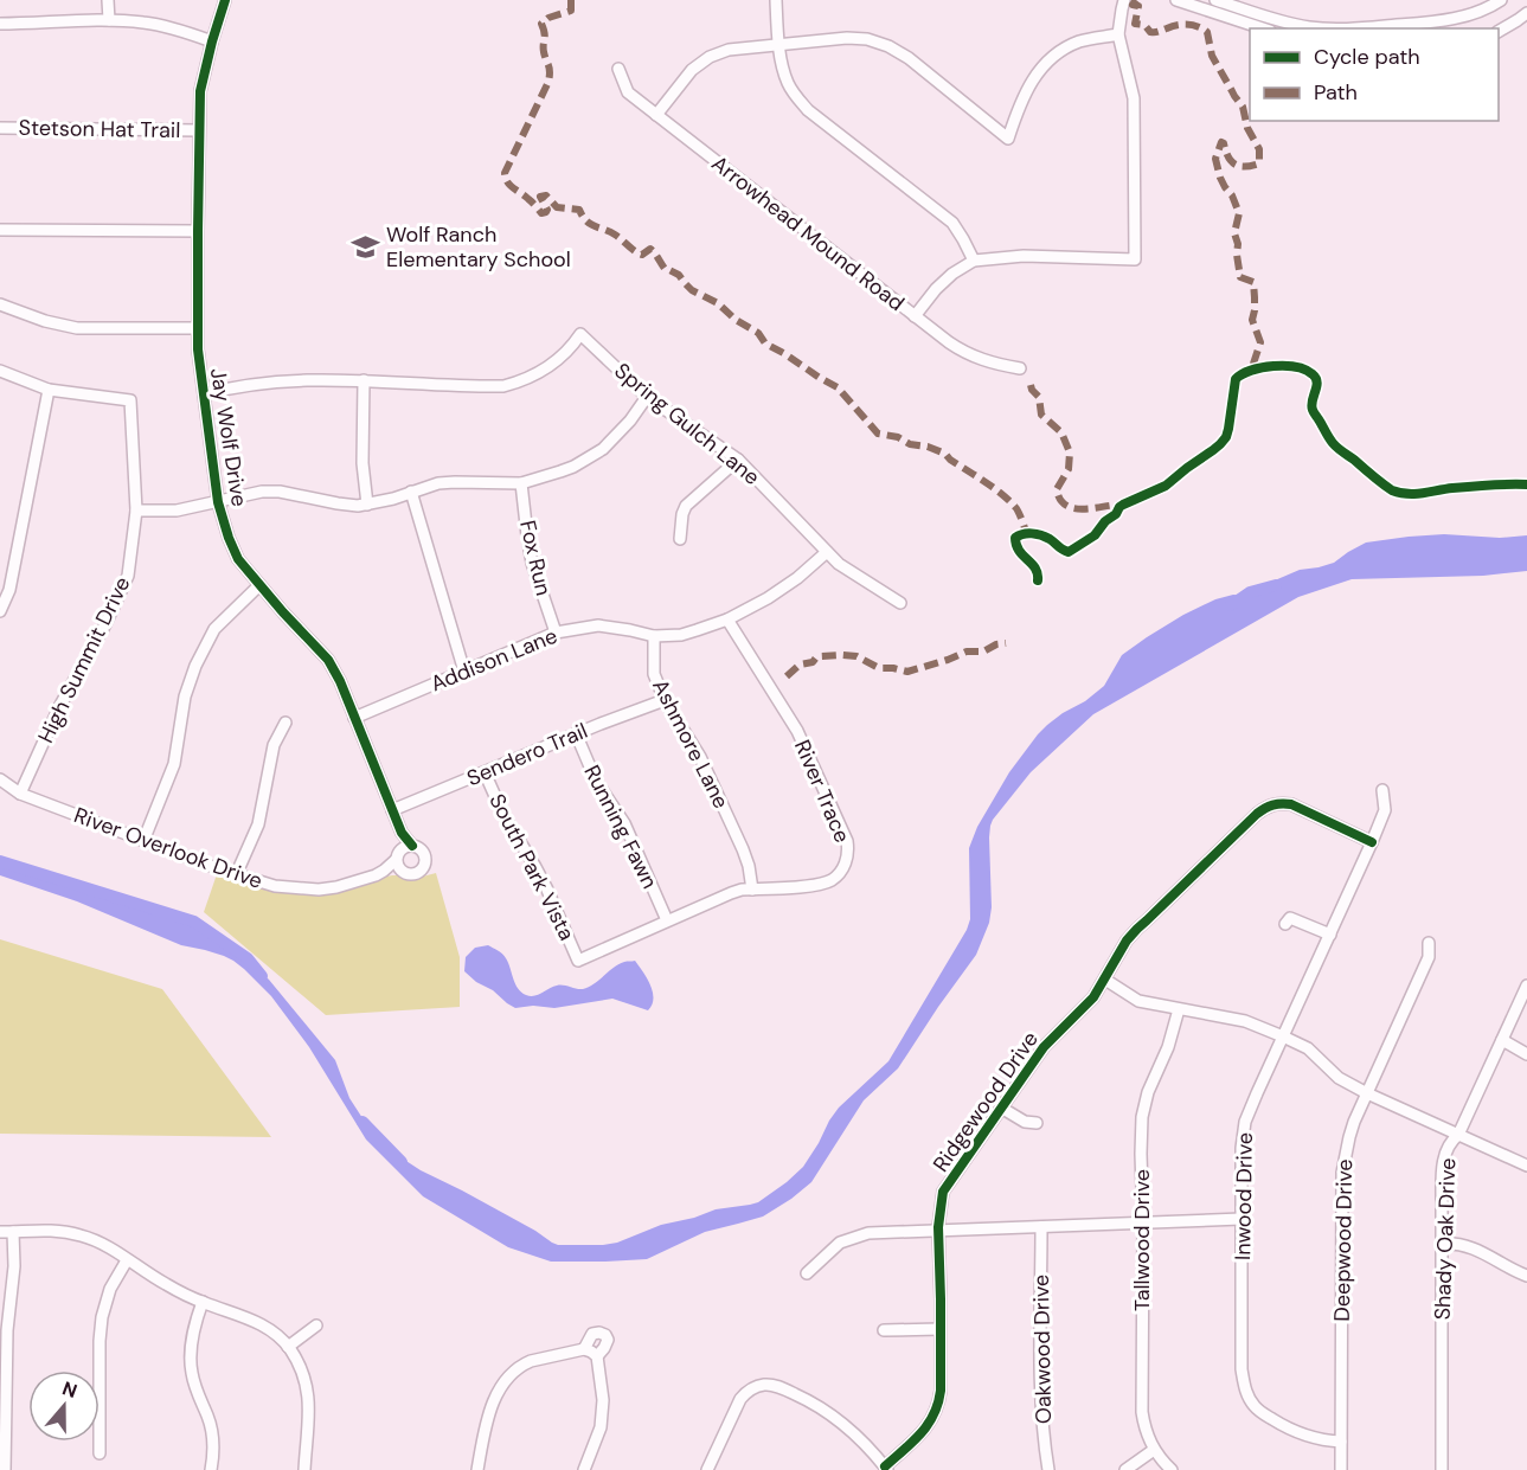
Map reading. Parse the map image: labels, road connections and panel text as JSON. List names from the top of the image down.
{
  "streets": {
    "street": [
      "Stetson Hat Trail",
      "Arrowhead Mound Road",
      "Spring Gulch Lane",
      "Jay Wolf Drive",
      "Fox Run",
      "High Summit Drive",
      "Addison Lane",
      "Ashmore Lane",
      "Sendero Trail",
      "River Trace",
      "Running Fawn",
      "River Overlook Drive",
      "South Park Vista",
      "Ridgewood Drive",
      "Inwood Drive",
      "Shady Oak Drive",
      "Tallwood Drive",
      "Deepwood Drive",
      "Oakwood Drive"
    ]
  },
  "crossings": [
    ["Stetson Hat Trail", "Jay Wolf Drive"],
    ["Spring Gulch Lane", "Jay Wolf Drive"],
    ["Spring Gulch Lane", "Addison Lane"],
    ["Jay Wolf Drive", "Addison Lane"],
    ["Jay Wolf Drive", "Sendero Trail"],
    ["Fox Run", "Addison Lane"],
    ["High Summit Drive", "River Overlook Drive"],
    ["Addison Lane", "Ashmore Lane"],
    ["Addison Lane", "River Trace"],
    ["Ashmore Lane", "Sendero Trail"],
    ["Ashmore Lane", "River Trace"],
    ["Sendero Trail", "Running Fawn"],
    ["Sendero Trail", "South Park Vista"],
    ["River Trace", "Running Fawn"],
    ["River Trace", "South Park Vista"],
    ["Ridgewood Drive", "Inwood Drive"],
    ["Inwood Drive", "Deepwood Drive"]
  ],
  "places": {
    "school or university": ["Wolf Ranch Elementary School"]
  },
  "legend": ["Cycle path", "Path"],
  "north": "top"
}
